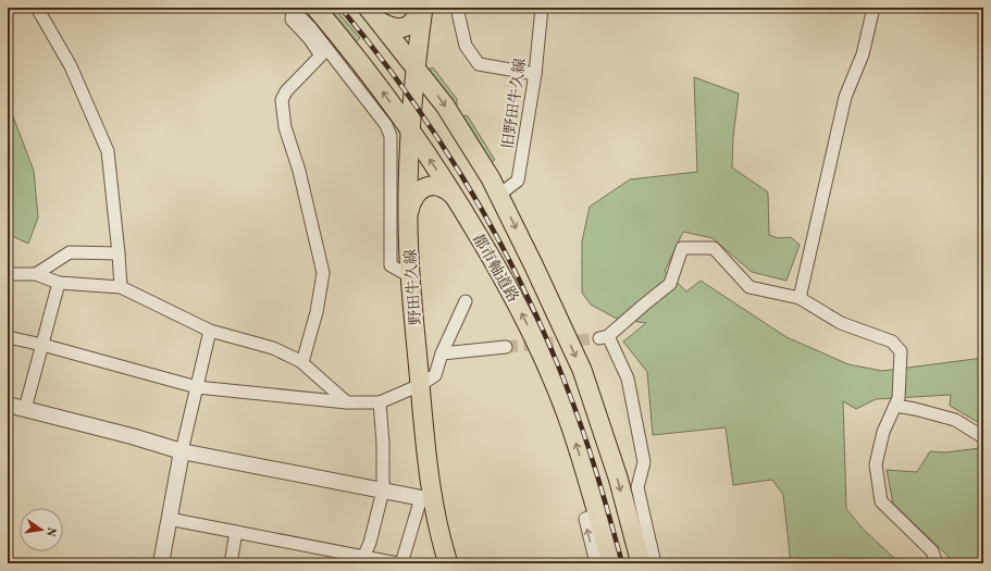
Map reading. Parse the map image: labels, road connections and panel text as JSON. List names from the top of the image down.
{
  "streets": {
    "main road": ["都市軸道路", "野田牛久線"],
    "street": ["旧野田牛久線"]
  },
  "crossings": [
    ["都市軸道路", "野田牛久線"]
  ],
  "north": "right"
}
